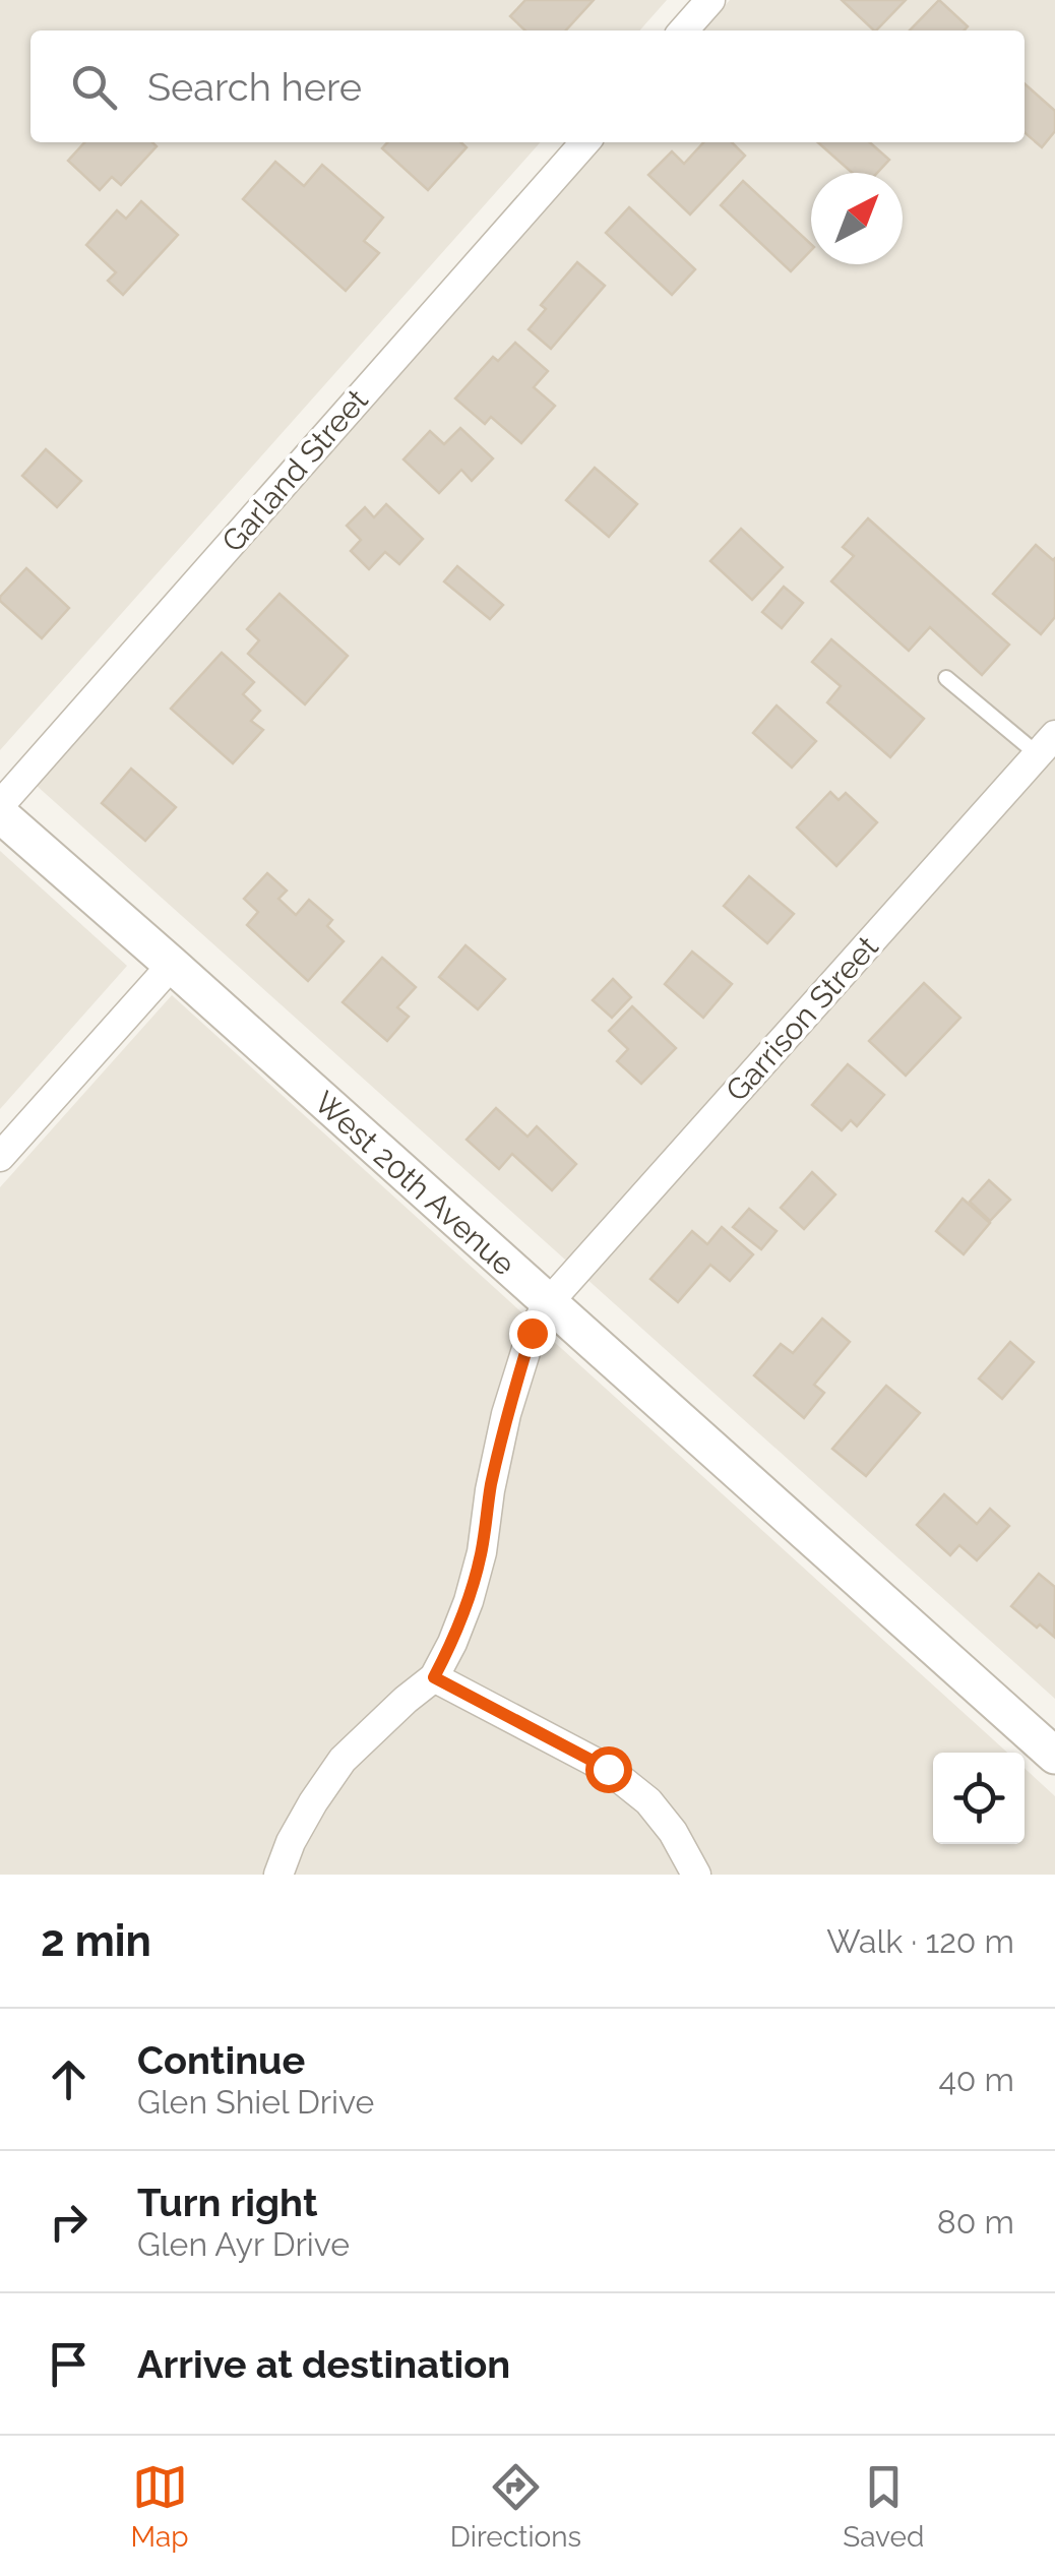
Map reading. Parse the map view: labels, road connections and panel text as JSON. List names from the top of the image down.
{
  "streets": {
    "street": ["Garland Street", "Garrison Street", "West 20th Avenue"]
  },
  "crossings": [
    ["Garrison Street", "West 20th Avenue"]
  ],
  "north": "top right",
  "page": {
    "search": "Search here",
    "heading": ["2 min", "Walk · 120 m"],
    "list": [
      ["Continue", "Glen Shiel Drive", "40 m"],
      ["Turn right", "Glen Ayr Drive", "80 m"],
      "Arrive at destination"
    ],
    "nav": ["Map", "Directions", "Saved"]
  }
}
